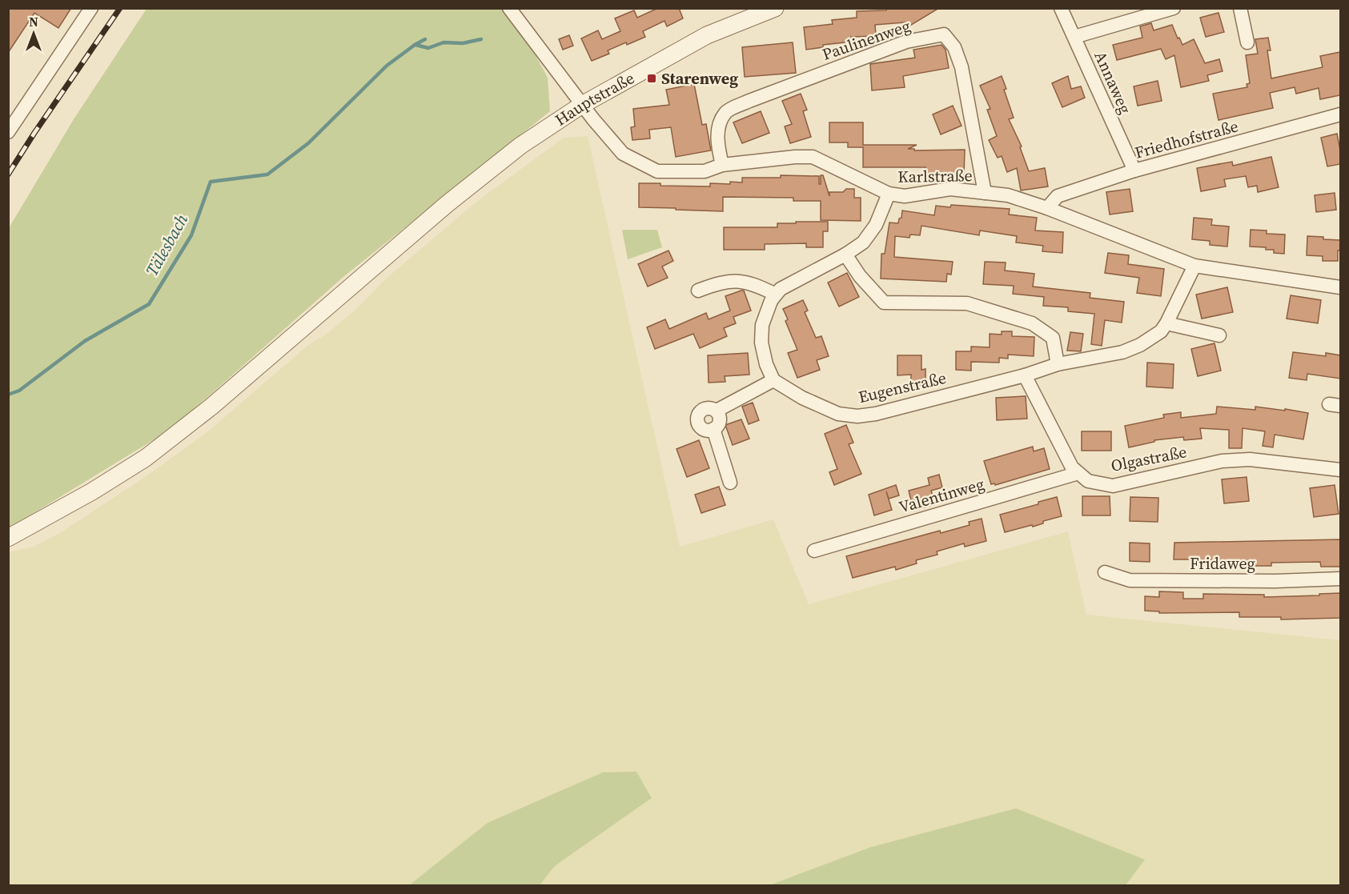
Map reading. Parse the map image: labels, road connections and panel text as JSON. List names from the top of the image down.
{
  "streets": {
    "street": [
      "Paulinenweg",
      "Annaweg",
      "Hauptstraße",
      "Friedhofstraße",
      "Karlstraße",
      "Eugenstraße",
      "Olgastraße",
      "Valentinweg",
      "Fridaweg"
    ]
  },
  "crossings": [
    ["Paulinenweg", "Karlstraße"],
    ["Annaweg", "Friedhofstraße"],
    ["Hauptstraße", "Karlstraße"],
    ["Friedhofstraße", "Karlstraße"],
    ["Karlstraße", "Eugenstraße"],
    ["Olgastraße", "Valentinweg"]
  ],
  "water": ["Tälesbach"],
  "places": {
    "transit": ["Starenweg"]
  },
  "north": "top"
}
